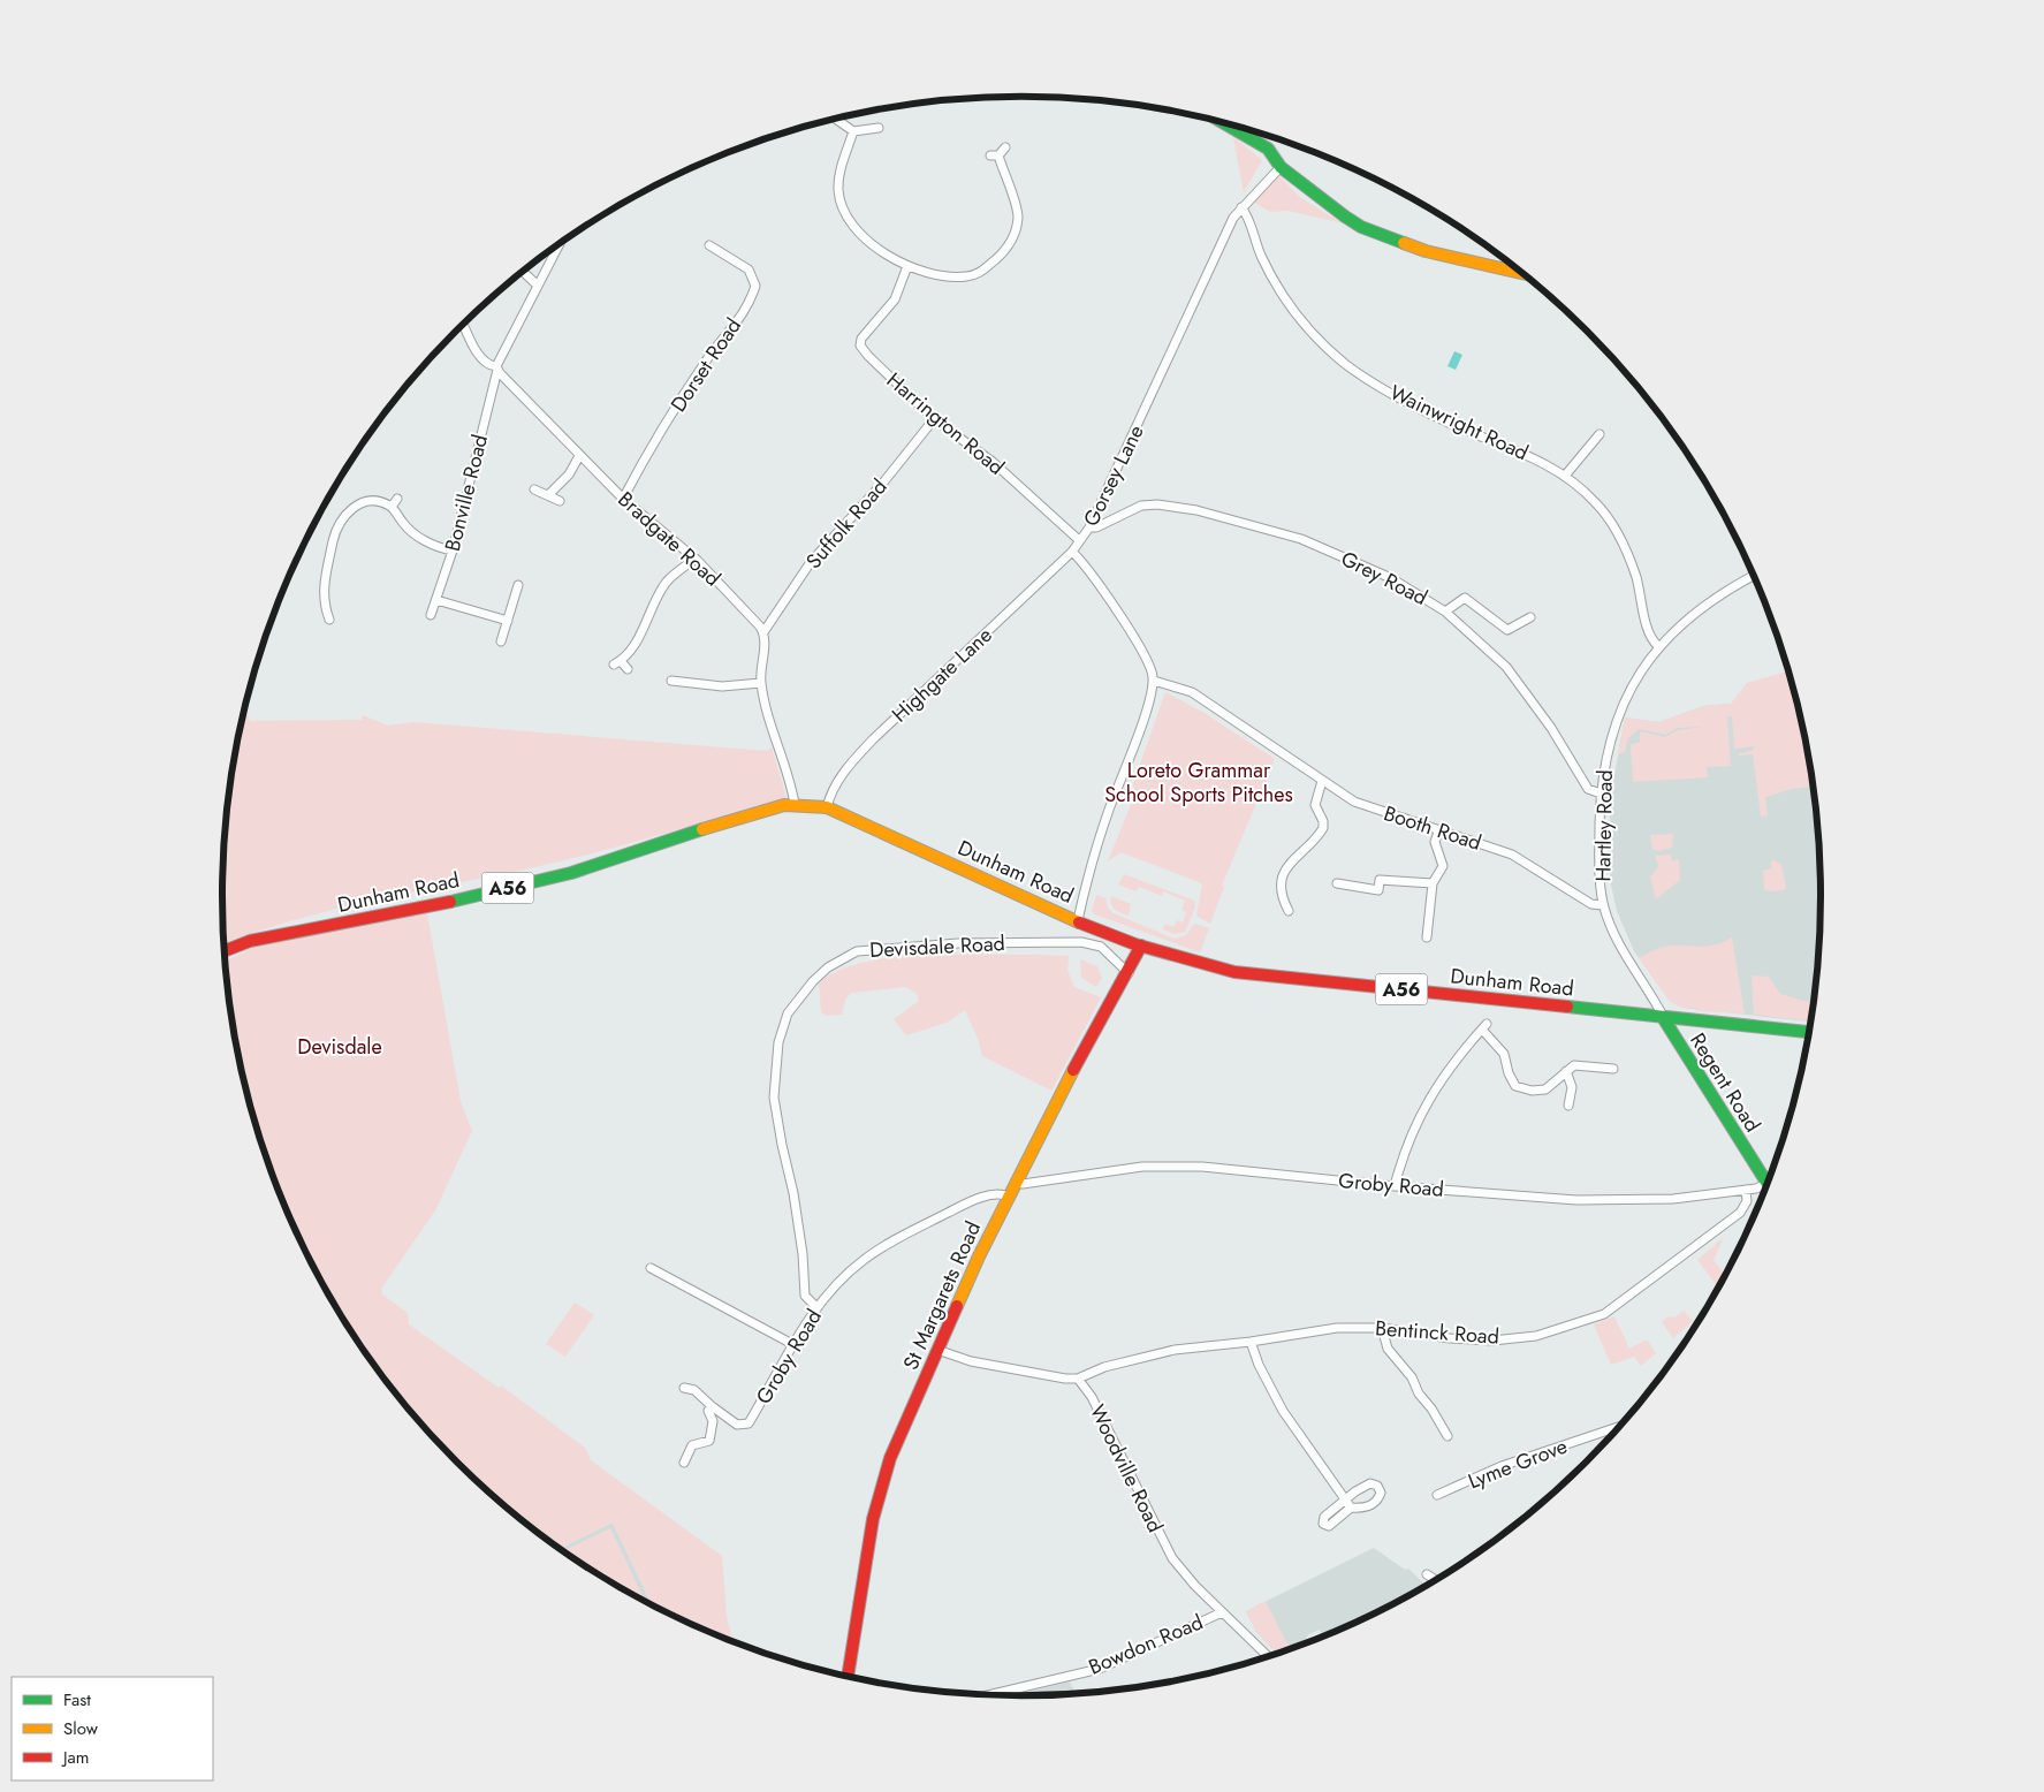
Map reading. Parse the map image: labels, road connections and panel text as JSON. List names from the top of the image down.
{
  "streets": {
    "main road": [
      "Dunham Road",
      "A56",
      "Regent Road",
      "St Margarets Road"
    ],
    "street": [
      "Dorset Road",
      "Wainwright Road",
      "Harrington Road",
      "Gorsey Lane",
      "Bonville Road",
      "Suffolk Road",
      "Bradgate Road",
      "Grey Road",
      "Highgate Lane",
      "Hartley Road",
      "Booth Road",
      "Devisdale Road",
      "Groby Road",
      "Bentinck Road",
      "Lyme Grove",
      "Woodville Road",
      "Bowdon Road"
    ]
  },
  "crossings": [
    ["Dorset Road", "Bradgate Road"],
    ["Wainwright Road", "Gorsey Lane"],
    ["Wainwright Road", "Hartley Road"],
    ["Harrington Road", "Gorsey Lane"],
    ["Harrington Road", "Suffolk Road"],
    ["Gorsey Lane", "Grey Road"],
    ["Gorsey Lane", "Highgate Lane"],
    ["Bonville Road", "Bradgate Road"],
    ["Suffolk Road", "Bradgate Road"],
    ["Grey Road", "Hartley Road"],
    ["Highgate Lane", "Dunham Road"],
    ["Hartley Road", "Booth Road"],
    ["Dunham Road", "Regent Road"],
    ["Dunham Road", "St Margarets Road"],
    ["Devisdale Road", "Groby Road"],
    ["Devisdale Road", "St Margarets Road"],
    ["Groby Road", "St Margarets Road"],
    ["Groby Road", "Bentinck Road"],
    ["Bentinck Road", "Woodville Road"],
    ["Woodville Road", "Bowdon Road"]
  ],
  "parks": ["Loreto Grammar School Sports Pitches", "Devisdale"],
  "legend": ["Fast", "Slow", "Jam"]
}
